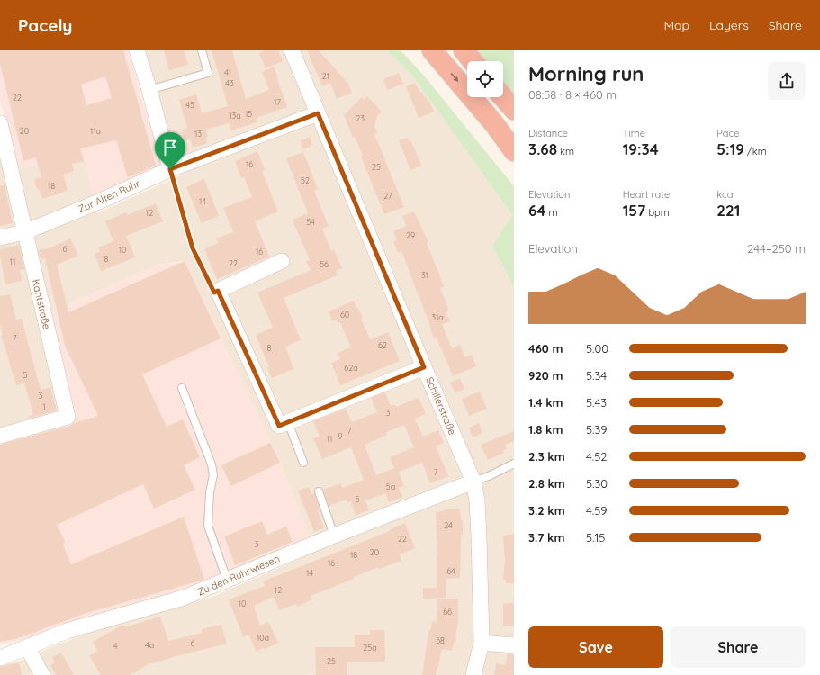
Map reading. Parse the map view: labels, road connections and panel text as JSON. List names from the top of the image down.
{
  "streets": {
    "street": [
      "Zur Alten Ruhr",
      "Kantstraße",
      "Schillerstraße",
      "Zu den Ruhrwiesen"
    ]
  },
  "crossings": [
    ["Zur Alten Ruhr", "Kantstraße"],
    ["Zur Alten Ruhr", "Schillerstraße"],
    ["Schillerstraße", "Zu den Ruhrwiesen"]
  ],
  "house_numbers": [
    "41",
    "21",
    "43",
    "22",
    "17",
    "45",
    "15",
    "13a",
    "23",
    "20",
    "11a",
    "13",
    "16",
    "25",
    "52",
    "18",
    "27",
    "14",
    "12",
    "54",
    "29",
    "6",
    "10",
    "16",
    "8",
    "11",
    "22",
    "56",
    "31",
    "60",
    "31a",
    "7",
    "62",
    "8",
    "62a",
    "5",
    "3",
    "1",
    "3",
    "7",
    "9",
    "11",
    "7",
    "5a",
    "5",
    "24",
    "22",
    "3",
    "20",
    "18",
    "16",
    "64",
    "14",
    "12",
    "10",
    "66",
    "10a",
    "68",
    "6",
    "4a",
    "4",
    "25a",
    "25"
  ],
  "page": {
    "header": "Pacely",
    "nav": ["Map", "Layers", "Share"],
    "heading": ["Morning run", "08:58 · 8 × 460 m"],
    "stats": [
      ["Distance", "3.68 km"],
      ["Time", "19:34"],
      ["Pace", "5:19 /km"],
      ["Elevation", "64 m"],
      ["Heart rate", "157 bpm"],
      ["kcal", "221"]
    ],
    "chart": ["Elevation", "244–250 m"],
    "list": [
      {
        "name": "460 m",
        "note": "5:00"
      },
      {
        "name": "920 m",
        "note": "5:34"
      },
      {
        "name": "1.4 km",
        "note": "5:43"
      },
      {
        "name": "1.8 km",
        "note": "5:39"
      },
      {
        "name": "2.3 km",
        "note": "4:52"
      },
      {
        "name": "2.8 km",
        "note": "5:30"
      },
      {
        "name": "3.2 km",
        "note": "4:59"
      },
      {
        "name": "3.7 km",
        "note": "5:15"
      }
    ],
    "buttons": ["Save", "Share"]
  }
}
